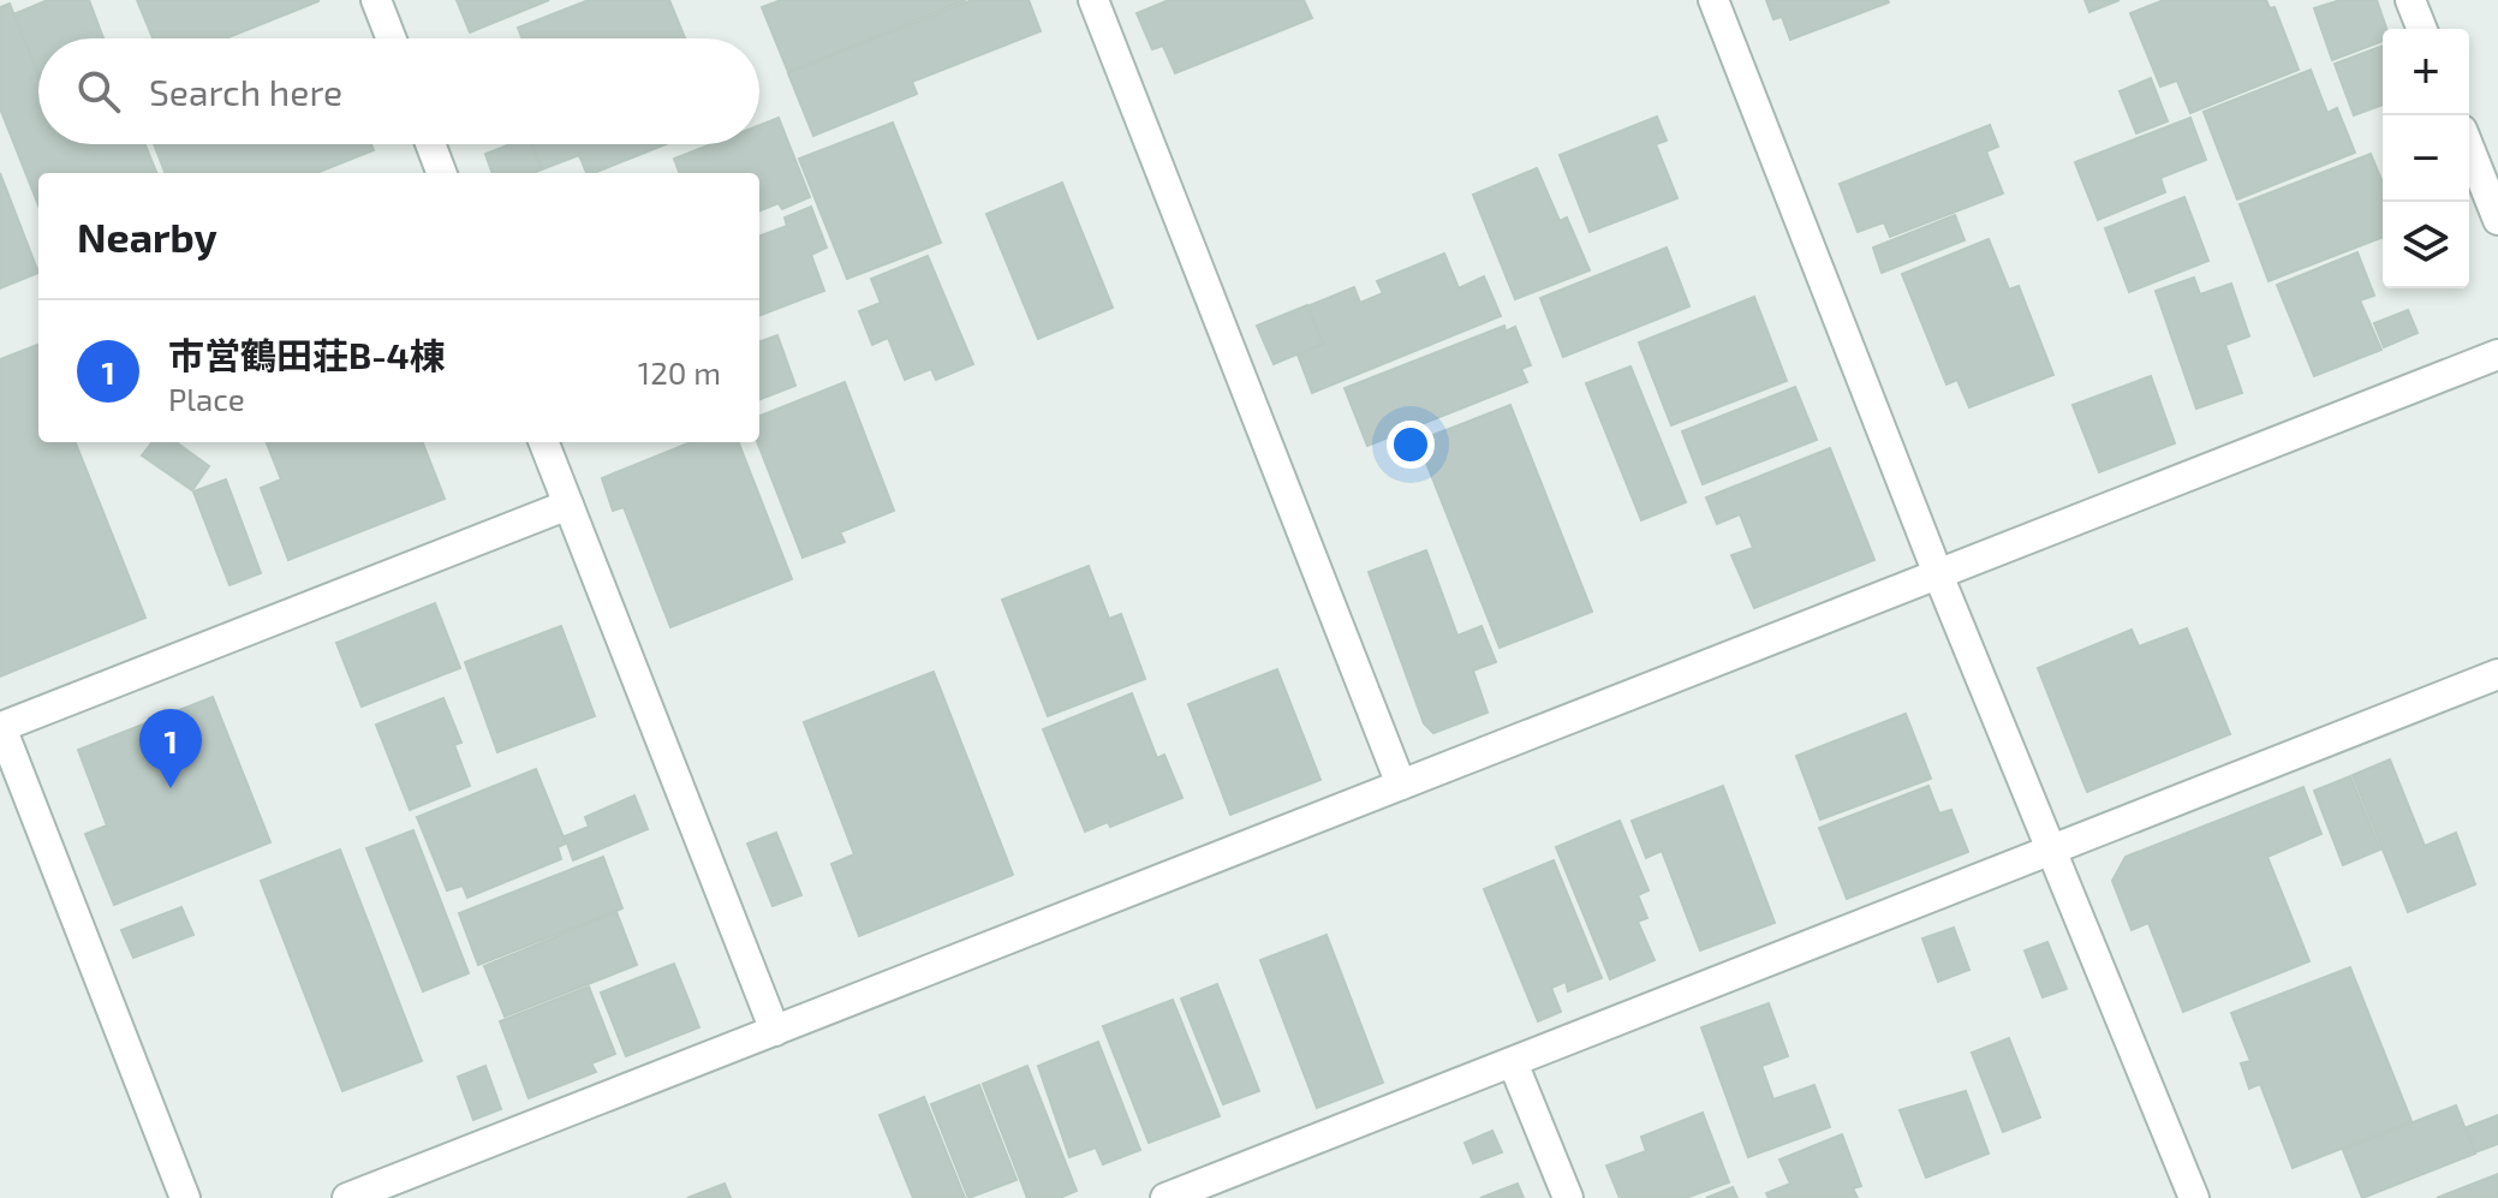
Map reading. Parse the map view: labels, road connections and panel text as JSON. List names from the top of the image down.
{
  "page": {
    "map_buttons": ["+", "−"],
    "search": "Search here",
    "heading": "Nearby",
    "list": [
      {
        "mark": "1",
        "name": "市営鶴田荘B-4棟",
        "note": "Place",
        "value": "120 m"
      }
    ],
    "pins": "1"
  }
}
